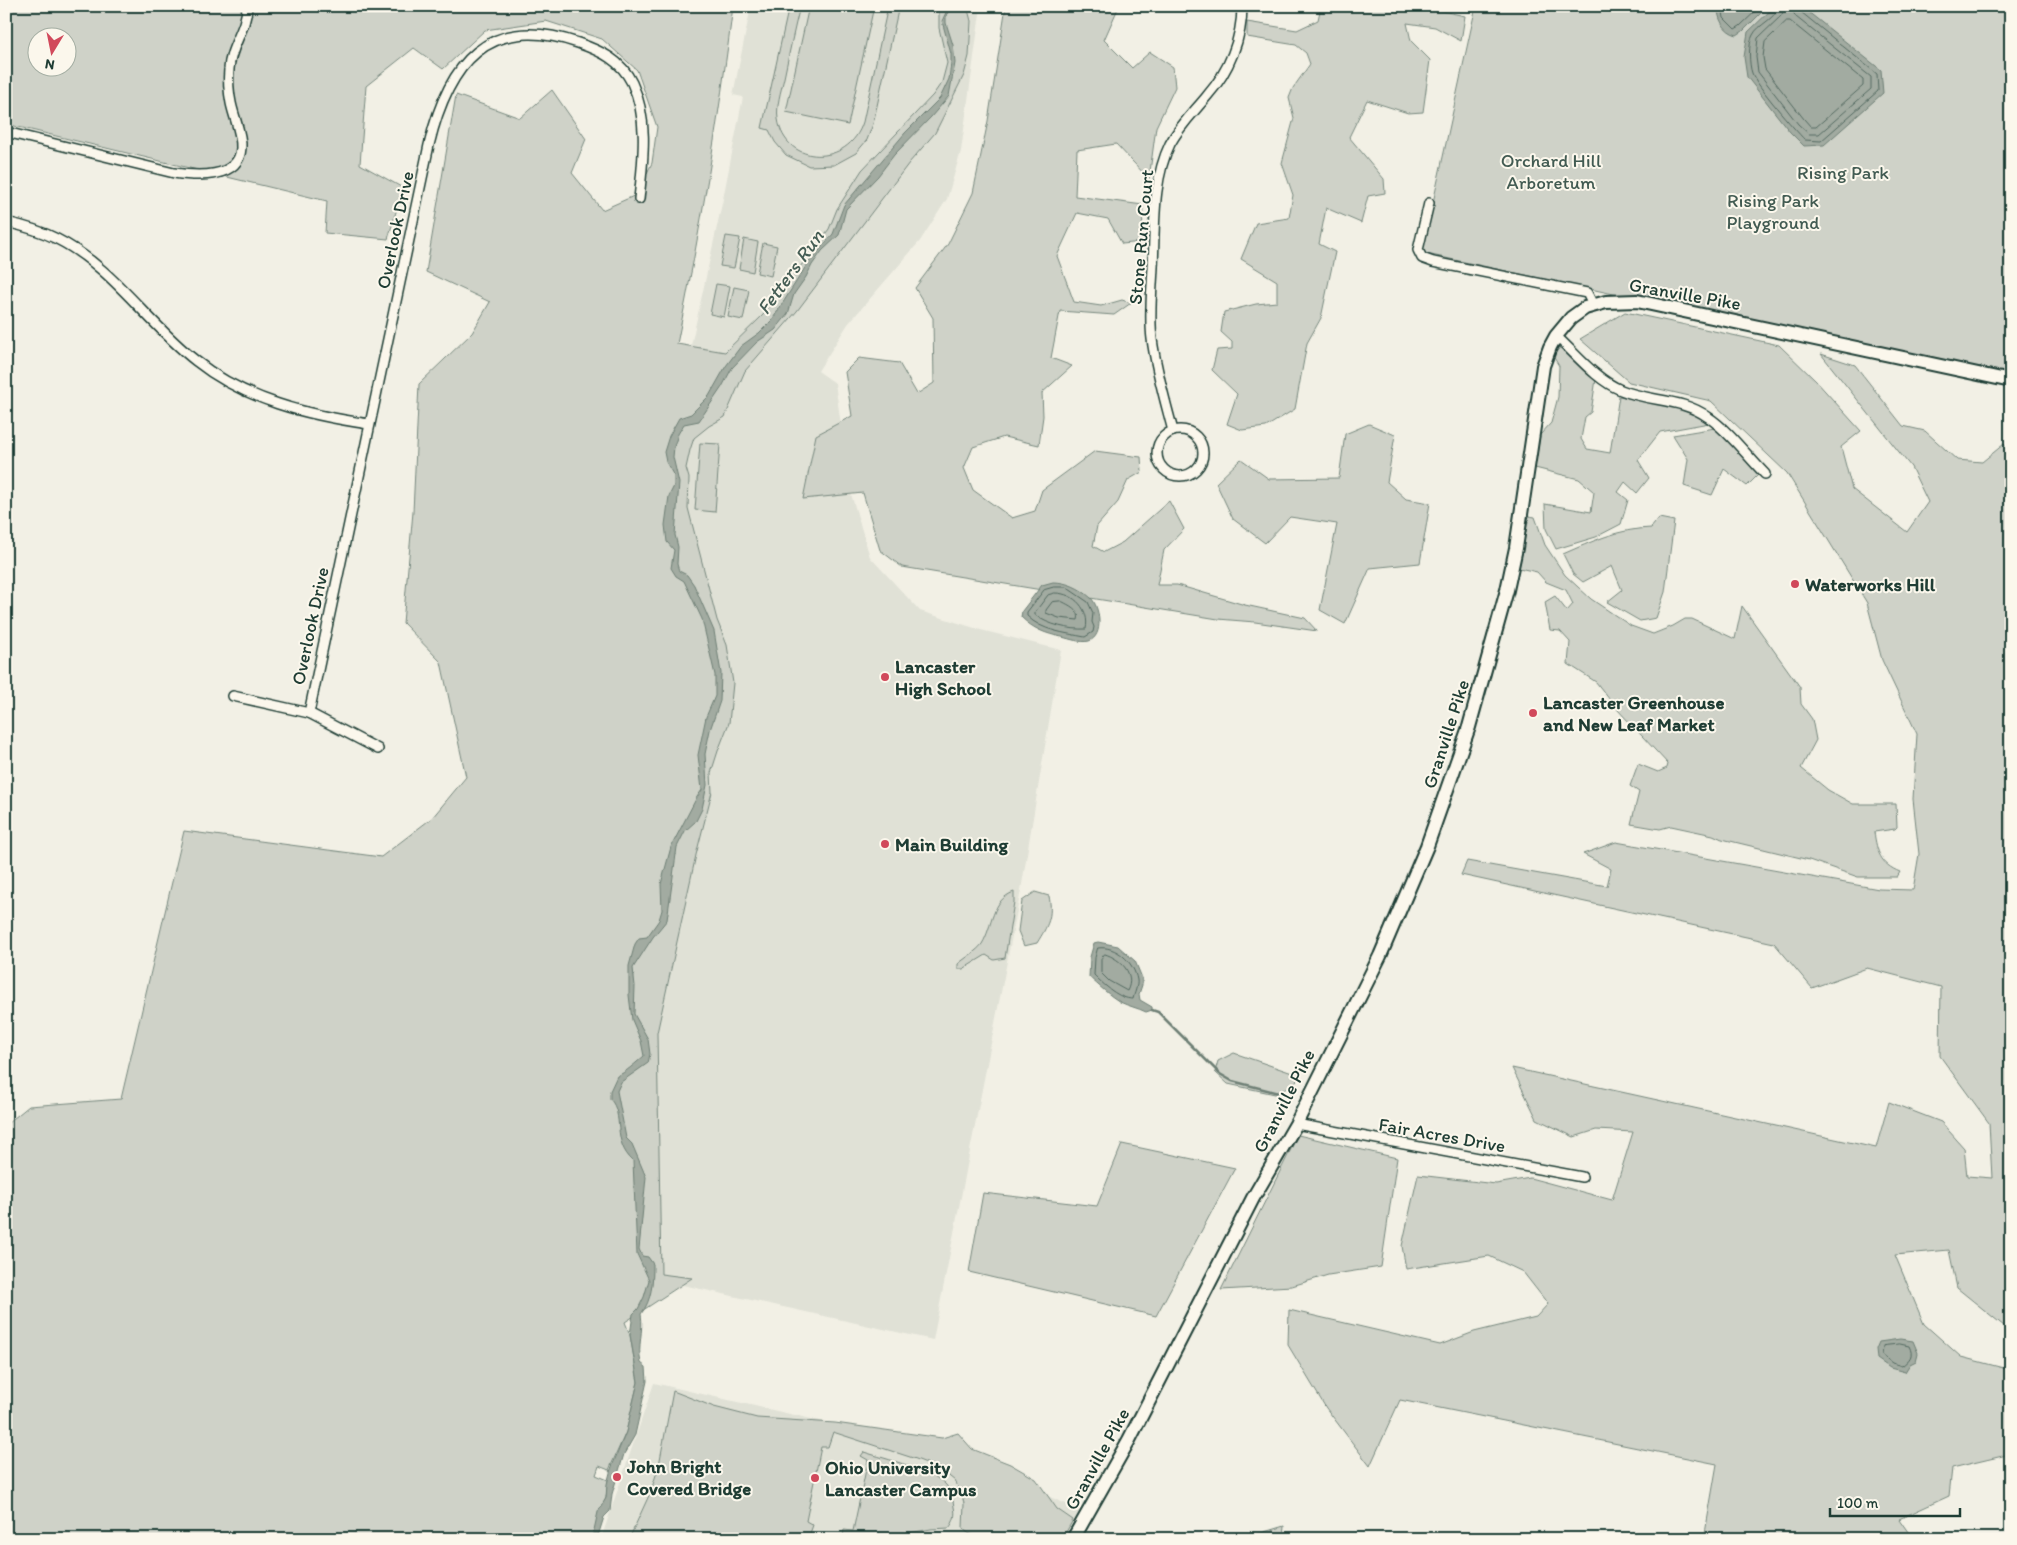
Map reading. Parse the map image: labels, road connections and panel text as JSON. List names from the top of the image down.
{
  "streets": {
    "highway": ["Granville Pike"],
    "street": ["Overlook Drive", "Stone Run Court", "Fair Acres Drive"]
  },
  "crossings": [
    ["Granville Pike", "Fair Acres Drive"]
  ],
  "water": ["Fetters Run"],
  "parks": ["Orchard Hill Arboretum", "Rising Park", "Rising Park Playground"],
  "places": [
    "Waterworks Hill",
    "Lancaster High School",
    "Lancaster Greenhouse and New Leaf Market",
    "Main Building",
    "John Bright Covered Bridge",
    "Ohio University Lancaster Campus"
  ],
  "scale_bar": "100 m",
  "north": "bottom"
}
